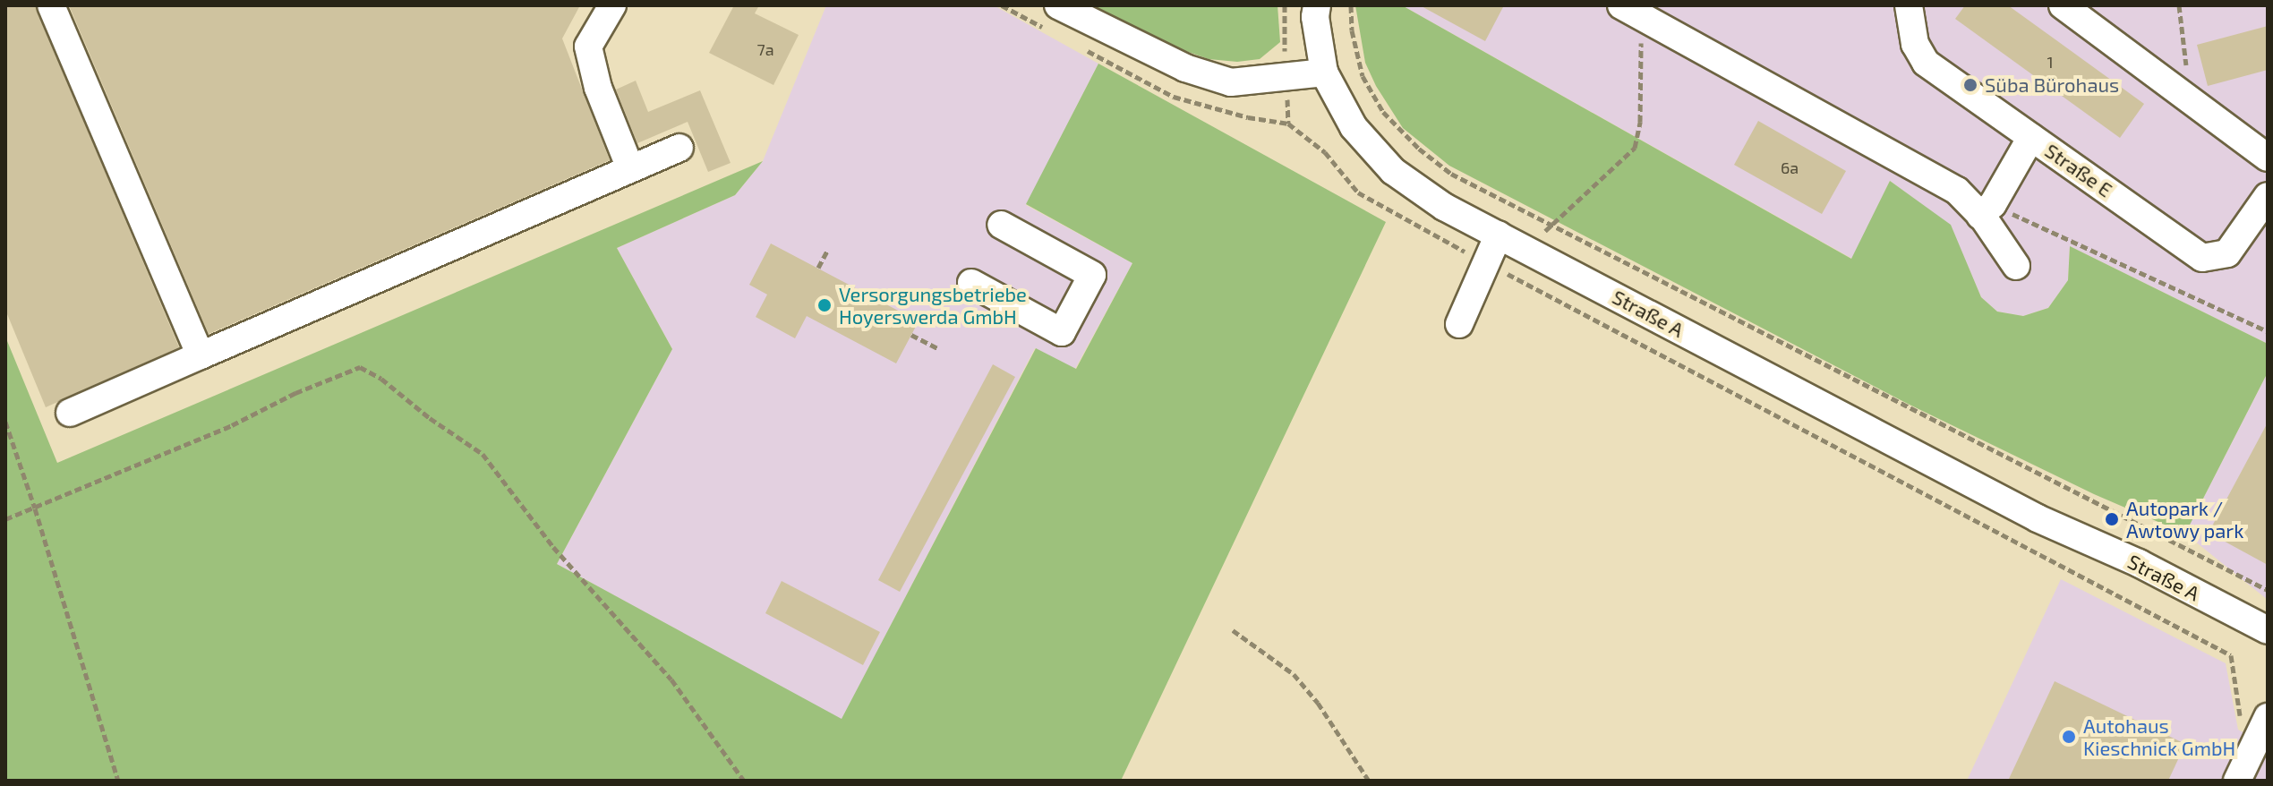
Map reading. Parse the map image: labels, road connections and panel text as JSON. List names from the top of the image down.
{
  "streets": {
    "street": ["Straße E", "Straße A"]
  },
  "places": [
    "Süba Bürohaus",
    "Versorgungsbetriebe Hoyerswerda GmbH",
    "Autopark / Awtowy park",
    "Autohaus Kieschnick GmbH"
  ],
  "house_numbers": ["7a", "1", "6a"]
}
